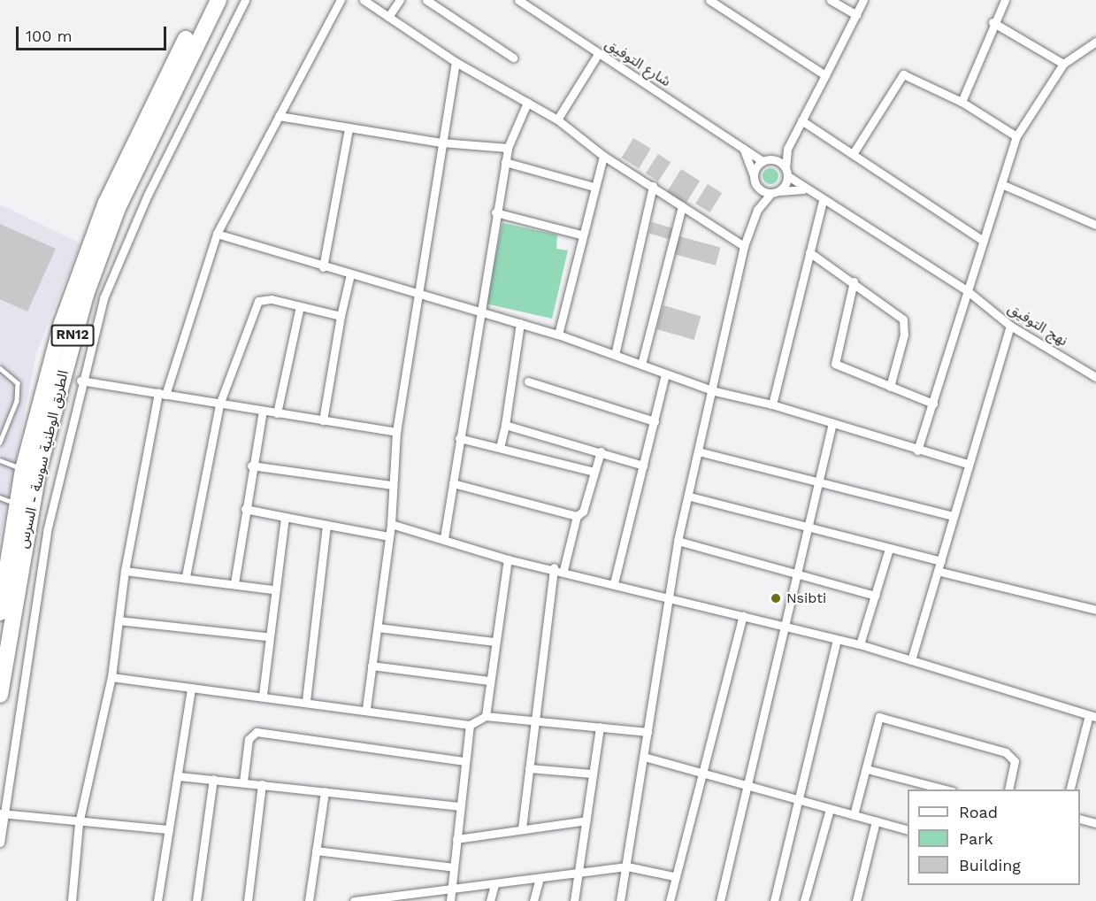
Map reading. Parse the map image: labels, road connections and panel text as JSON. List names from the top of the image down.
{
  "streets": {
    "highway": ["RN12", "الطريق الوطنية سوسة - السرس"],
    "street": ["شارع التوفيق", "نهج التوفيق"]
  },
  "places": ["Nsibti"],
  "legend": ["Road", "Park", "Building"],
  "scale_bar": "100 m"
}
